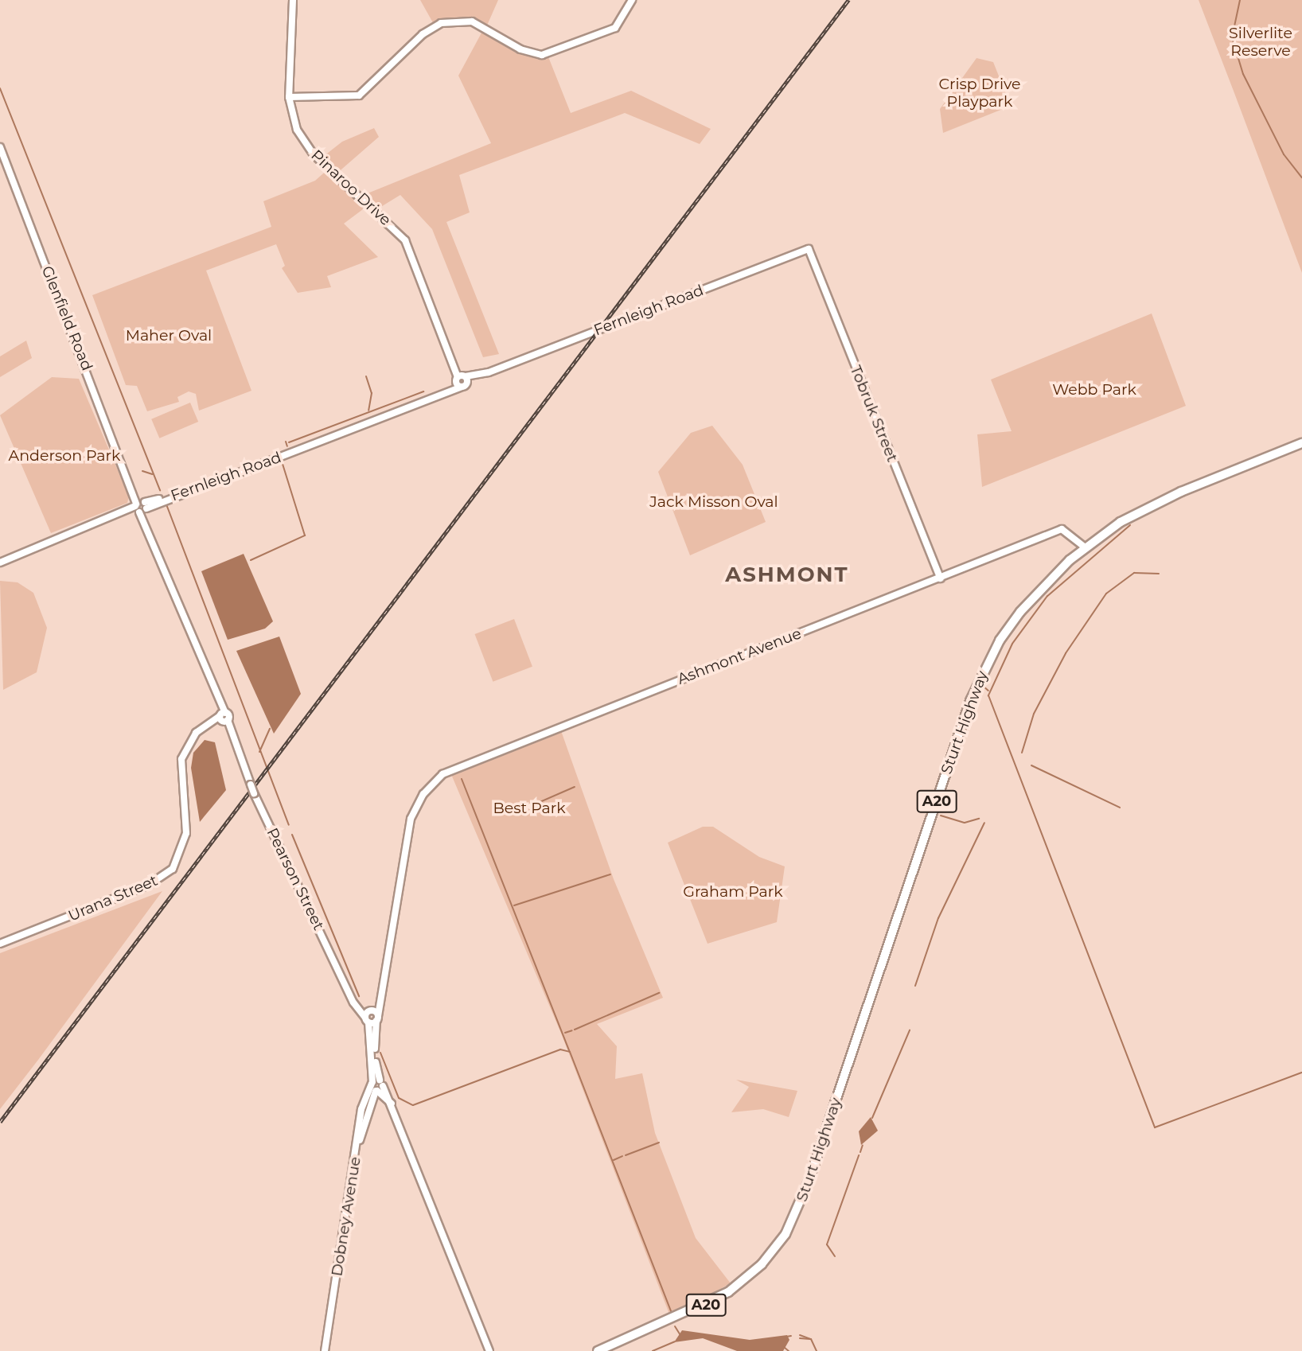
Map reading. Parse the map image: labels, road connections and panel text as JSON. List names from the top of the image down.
{
  "streets": {
    "highway": ["Sturt Highway", "A20"],
    "street": [
      "Pinaroo Drive",
      "Fernleigh Road",
      "Glenfield Road",
      "Tobruk Street",
      "Ashmont Avenue",
      "Pearson Street",
      "Urana Street",
      "Dobney Avenue"
    ]
  },
  "crossings": [
    ["Pinaroo Drive", "Fernleigh Road"],
    ["Fernleigh Road", "Glenfield Road"],
    ["Fernleigh Road", "Tobruk Street"],
    ["Fernleigh Road", "Pearson Street"],
    ["Glenfield Road", "Pearson Street"],
    ["Tobruk Street", "Ashmont Avenue"],
    ["Ashmont Avenue", "Sturt Highway"],
    ["Ashmont Avenue", "Dobney Avenue"],
    ["Pearson Street", "Urana Street"],
    ["Pearson Street", "Dobney Avenue"]
  ],
  "districts": ["ASHMONT"],
  "parks": [
    "Silverlite Reserve",
    "Crisp Drive Playpark",
    "Maher Oval",
    "Webb Park",
    "Anderson Park",
    "Jack Misson Oval",
    "Best Park",
    "Graham Park"
  ]
}
